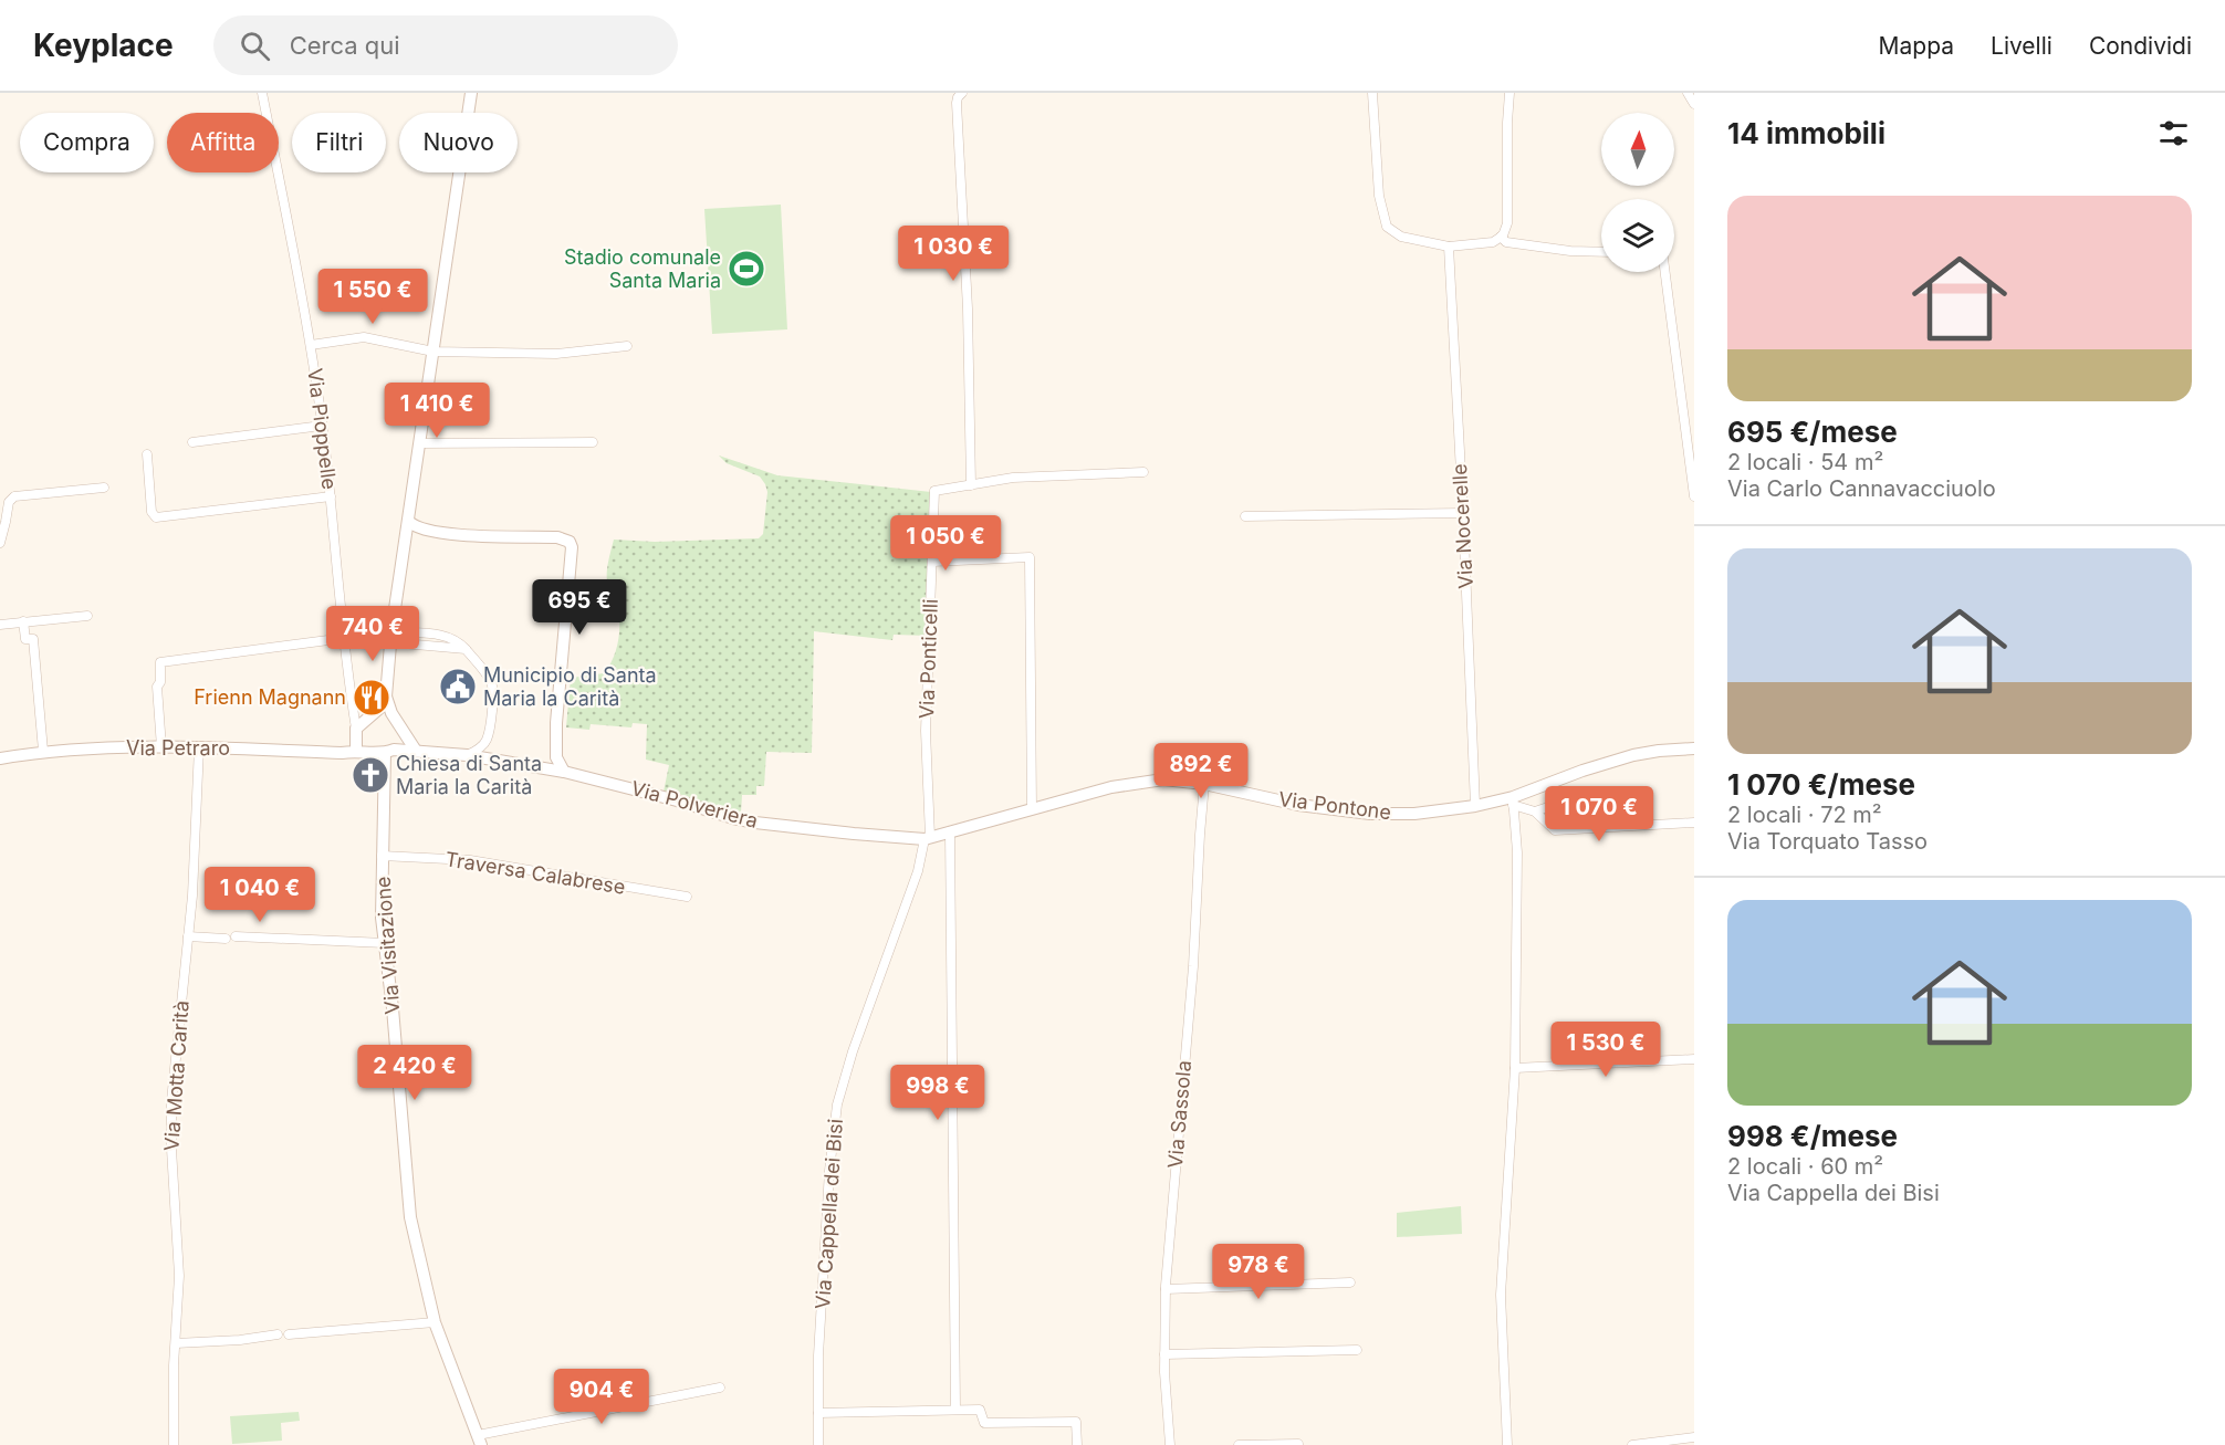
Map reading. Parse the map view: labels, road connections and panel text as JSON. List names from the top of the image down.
{
  "streets": {
    "street": [
      "Via Pioppelle",
      "Via Nocerelle",
      "Via Ponticelli",
      "Via Petraro",
      "Via Polveriera",
      "Via Pontone",
      "Traversa Calabrese",
      "Via Visitazione",
      "Via Motta Carità",
      "Via Sassola",
      "Via Cappella dei Bisi"
    ]
  },
  "crossings": [
    ["Via Nocerelle", "Via Pontone"],
    ["Via Ponticelli", "Via Polveriera"],
    ["Via Ponticelli", "Via Pontone"],
    ["Via Ponticelli", "Via Cappella dei Bisi"],
    ["Via Petraro", "Via Polveriera"],
    ["Via Petraro", "Via Visitazione"],
    ["Via Petraro", "Via Motta Carità"],
    ["Via Polveriera", "Via Pontone"],
    ["Via Polveriera", "Via Cappella dei Bisi"],
    ["Via Pontone", "Via Sassola"],
    ["Via Pontone", "Via Cappella dei Bisi"],
    ["Traversa Calabrese", "Via Visitazione"]
  ],
  "places": {
    "sports": ["Stadio comunale Santa Maria"],
    "public building": ["Municipio di Santa Maria la Carità"],
    "restaurant": ["Frienn Magnann"],
    "church": ["Chiesa di Santa Maria la Carità"]
  },
  "north": "top",
  "page": {
    "header": "Keyplace",
    "search": "Cerca qui",
    "nav": ["Mappa", "Livelli", "Condividi"],
    "heading": "14 immobili",
    "chip": [
      "Compra",
      "Affitta",
      "Filtri",
      "Nuovo"
    ],
    "list": [
      {
        "name": "695 €/mese",
        "note": "2 locali · 54 m² · Via Carlo Cannavacciuolo"
      },
      {
        "name": "1 070 €/mese",
        "note": "2 locali · 72 m² · Via Torquato Tasso"
      },
      {
        "name": "998 €/mese",
        "note": "2 locali · 60 m² · Via Cappella dei Bisi"
      }
    ],
    "price": [
      "1 030 €",
      "1 550 €",
      "1 410 €",
      "1 050 €",
      "695 €",
      "740 €",
      "892 €",
      "1 070 €",
      "1 040 €",
      "1 530 €",
      "2 420 €",
      "998 €",
      "978 €",
      "904 €"
    ]
  }
}
